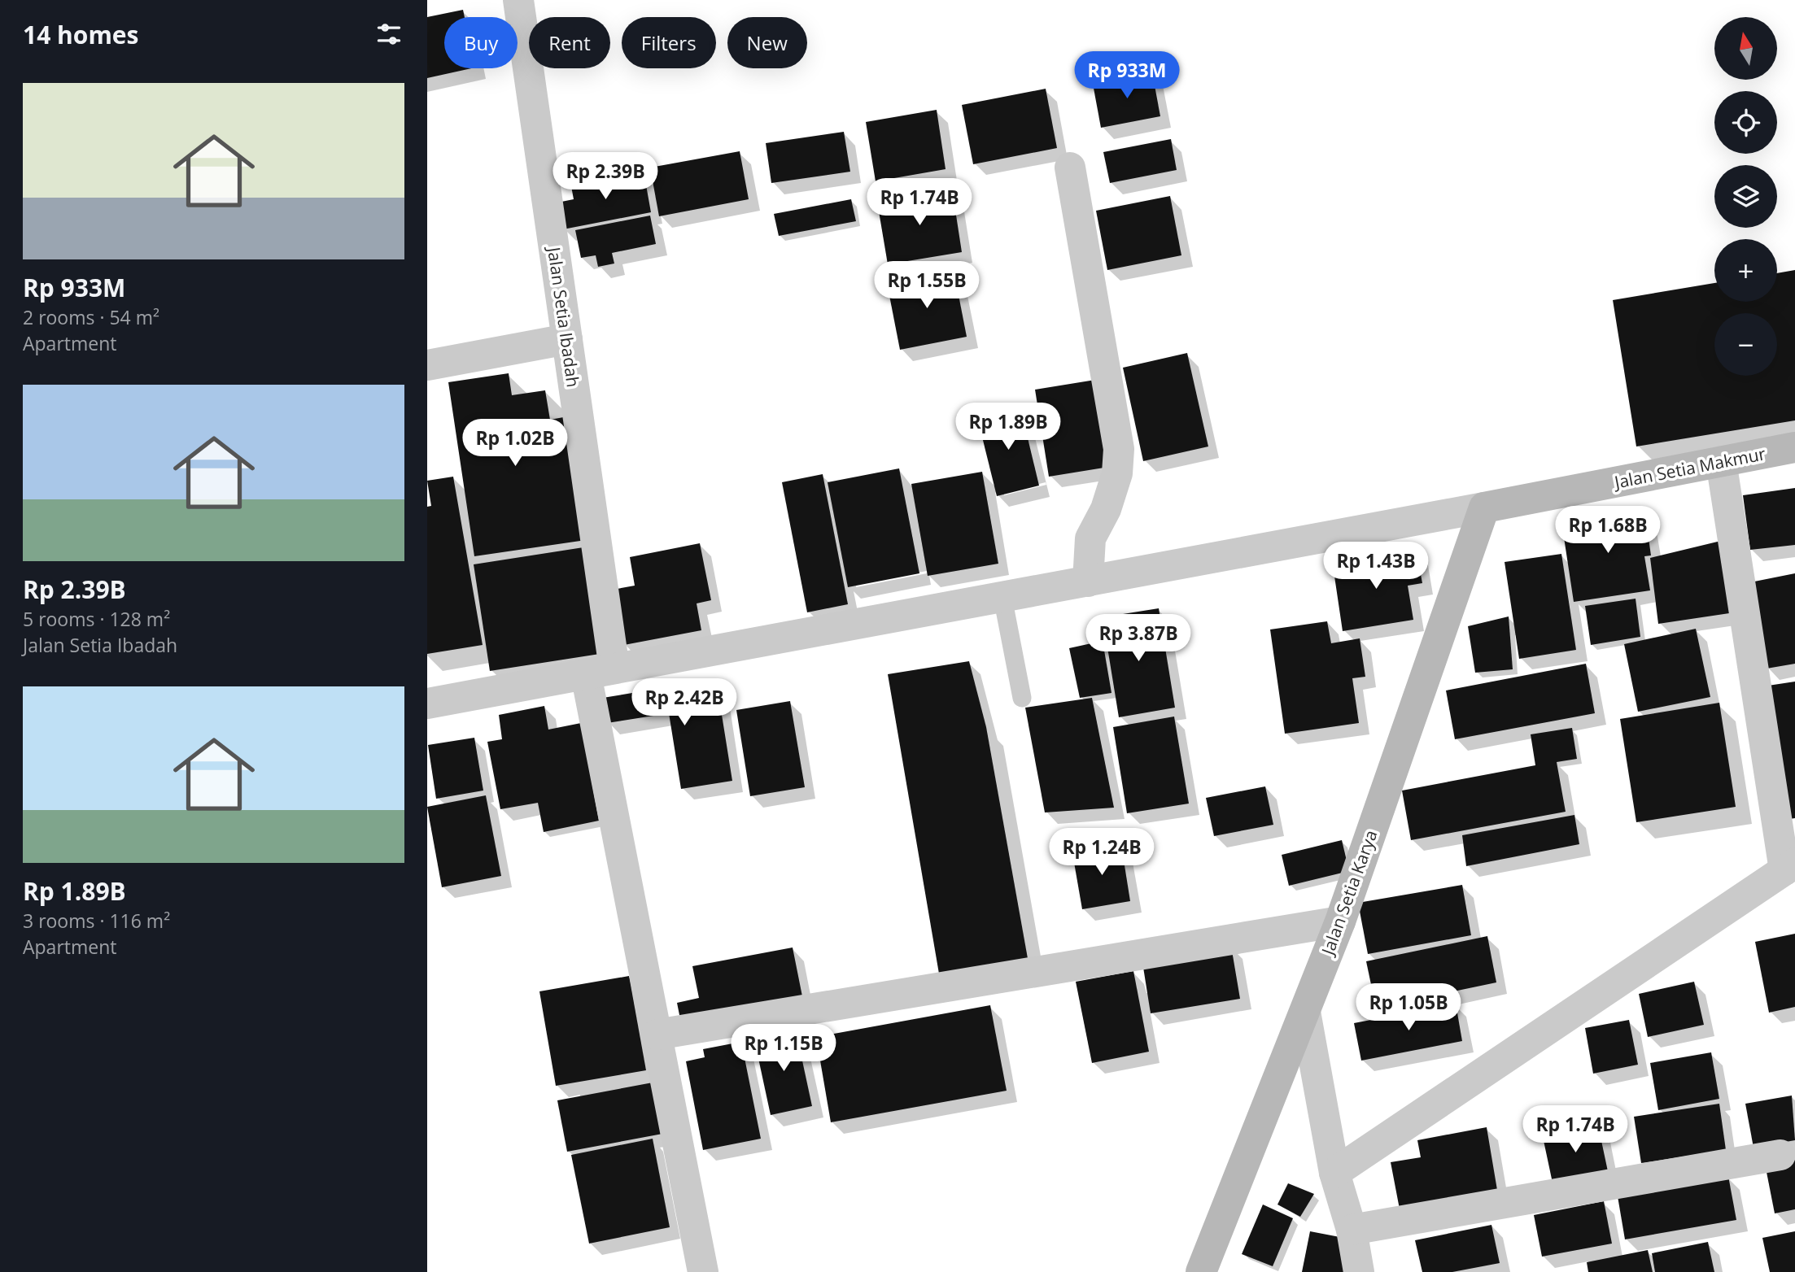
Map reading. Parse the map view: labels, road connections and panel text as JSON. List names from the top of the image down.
{
  "streets": {
    "main road": ["Jalan Setia Makmur", "Jalan Setia Karya"],
    "street": ["Jalan Setia Ibadah"]
  },
  "crossings": [
    ["Jalan Setia Makmur", "Jalan Setia Karya"]
  ],
  "north": "top",
  "page": {
    "heading": "14 homes",
    "map_buttons": ["+", "−"],
    "chip": [
      "Buy",
      "Rent",
      "Filters",
      "New"
    ],
    "price": [
      "Rp 933M",
      "Rp 2.39B",
      "Rp 1.74B",
      "Rp 1.55B",
      "Rp 1.89B",
      "Rp 1.02B",
      "Rp 1.68B",
      "Rp 1.43B",
      "Rp 3.87B",
      "Rp 2.42B",
      "Rp 1.24B",
      "Rp 1.05B",
      "Rp 1.15B",
      "Rp 1.74B"
    ],
    "list": [
      {
        "name": "Rp 933M",
        "note": "2 rooms · 54 m² · Apartment"
      },
      {
        "name": "Rp 2.39B",
        "note": "5 rooms · 128 m² · Jalan Setia Ibadah"
      },
      {
        "name": "Rp 1.89B",
        "note": "3 rooms · 116 m² · Apartment"
      }
    ]
  }
}
